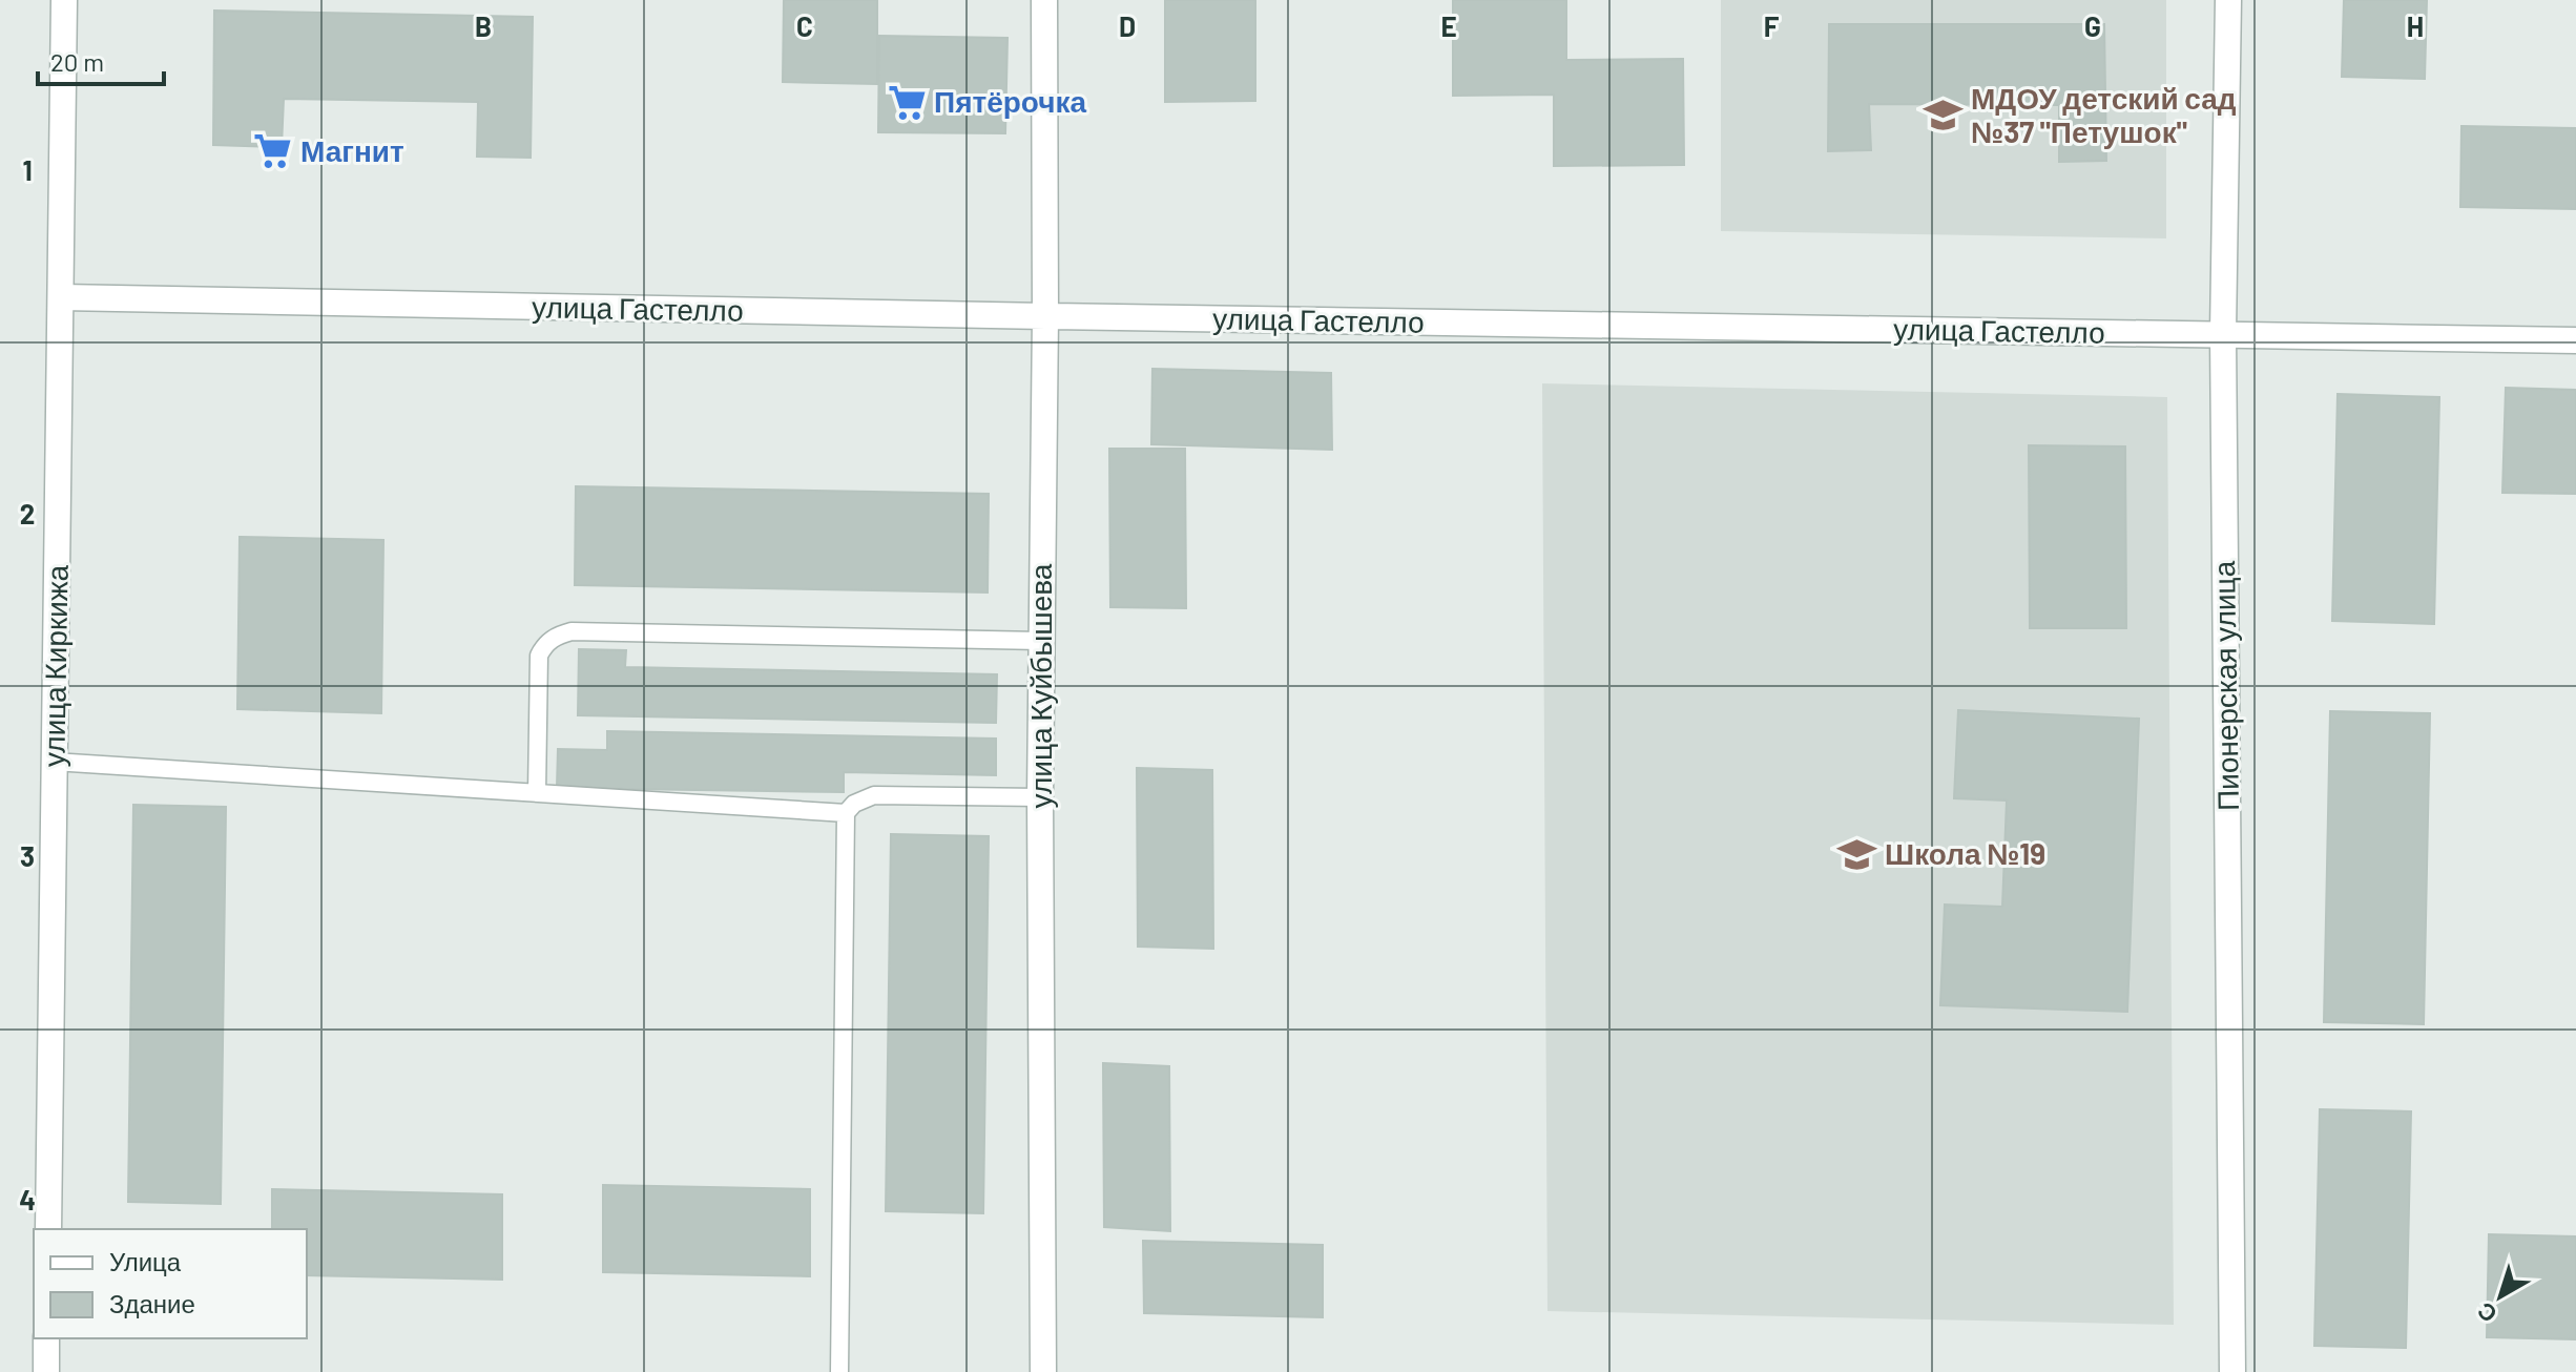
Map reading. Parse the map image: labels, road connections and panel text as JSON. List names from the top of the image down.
{
  "streets": {
    "street": [
      "улица Гастелло",
      "улица Киркижа",
      "улица Куйбышева",
      "Пионерская улица"
    ]
  },
  "crossings": [
    ["улица Гастелло", "улица Киркижа"],
    ["улица Гастелло", "улица Куйбышева"],
    ["улица Гастелло", "Пионерская улица"]
  ],
  "places": {
    "supermarket": ["Пятёрочка", "Магнит"],
    "school or university": ["МДОУ детский сад №37 \"Петушок\"", "Школа №19"]
  },
  "legend": ["Улица", "Здание"],
  "scale_bar": "20 m",
  "north": "bottom left",
  "grid": {
    "columns": [
      "B",
      "C",
      "D",
      "E",
      "F",
      "G",
      "H"
    ],
    "rows": [
      "1",
      "2",
      "3",
      "4"
    ]
  }
}
